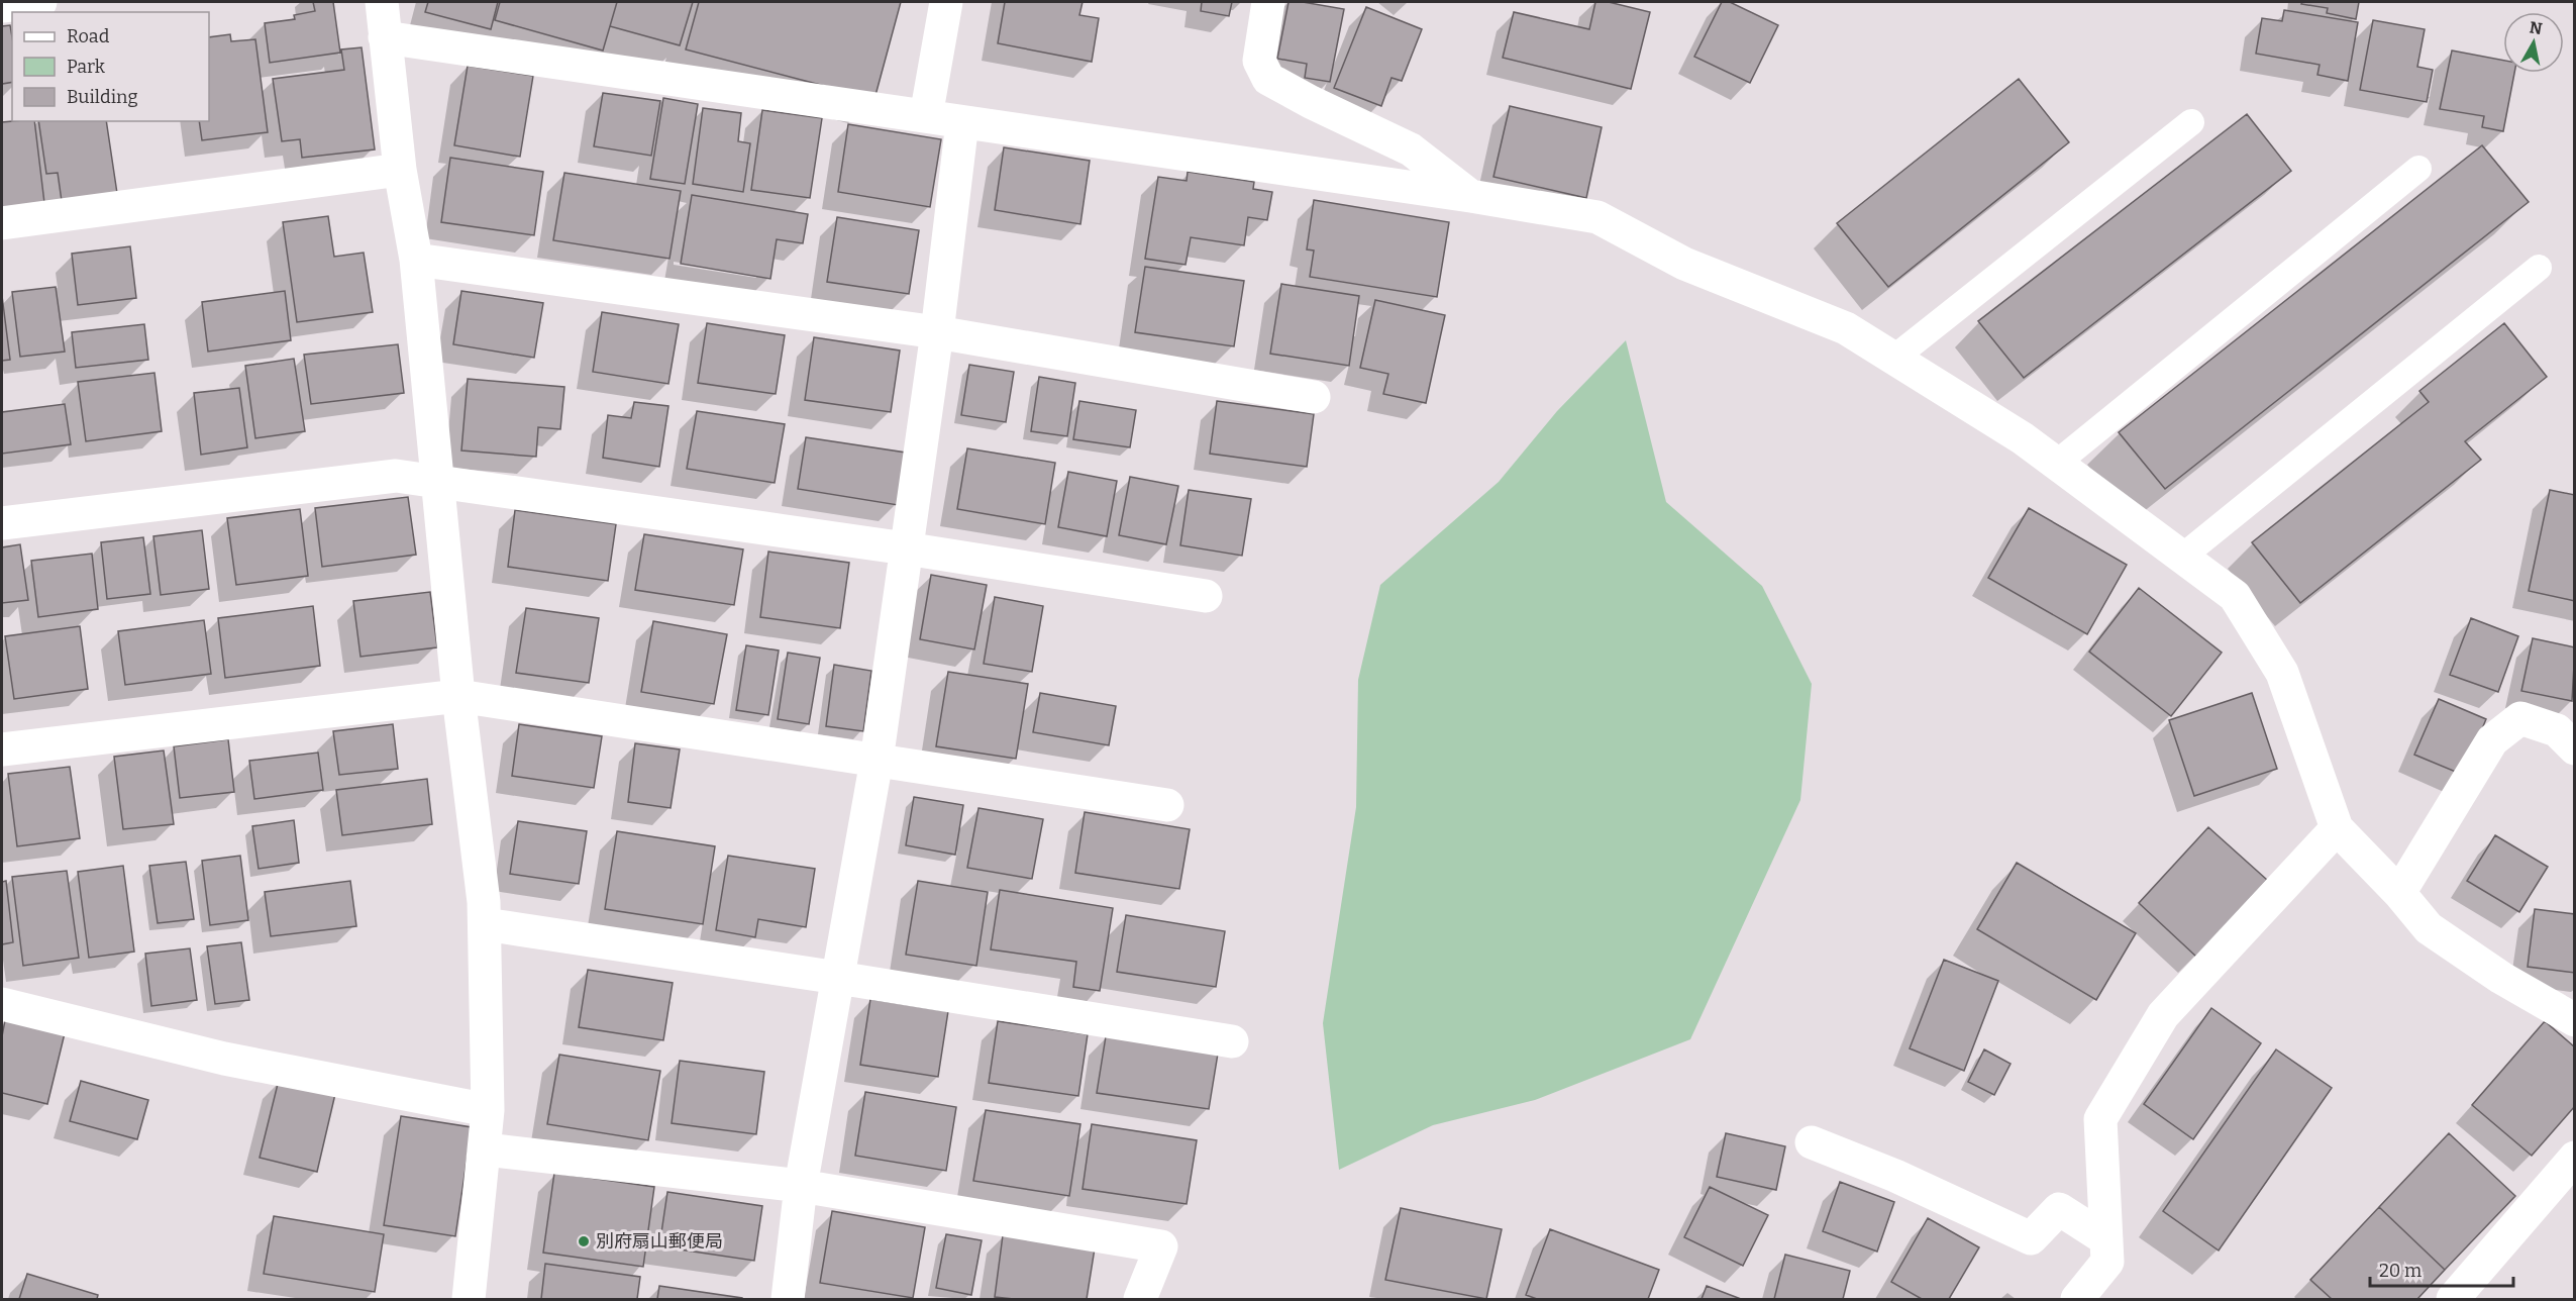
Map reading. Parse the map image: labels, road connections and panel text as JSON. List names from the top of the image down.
{
  "places": ["別府扇山郵便局"],
  "legend": ["Road", "Park", "Building"],
  "scale_bar": "20 m",
  "north": "top"
}
